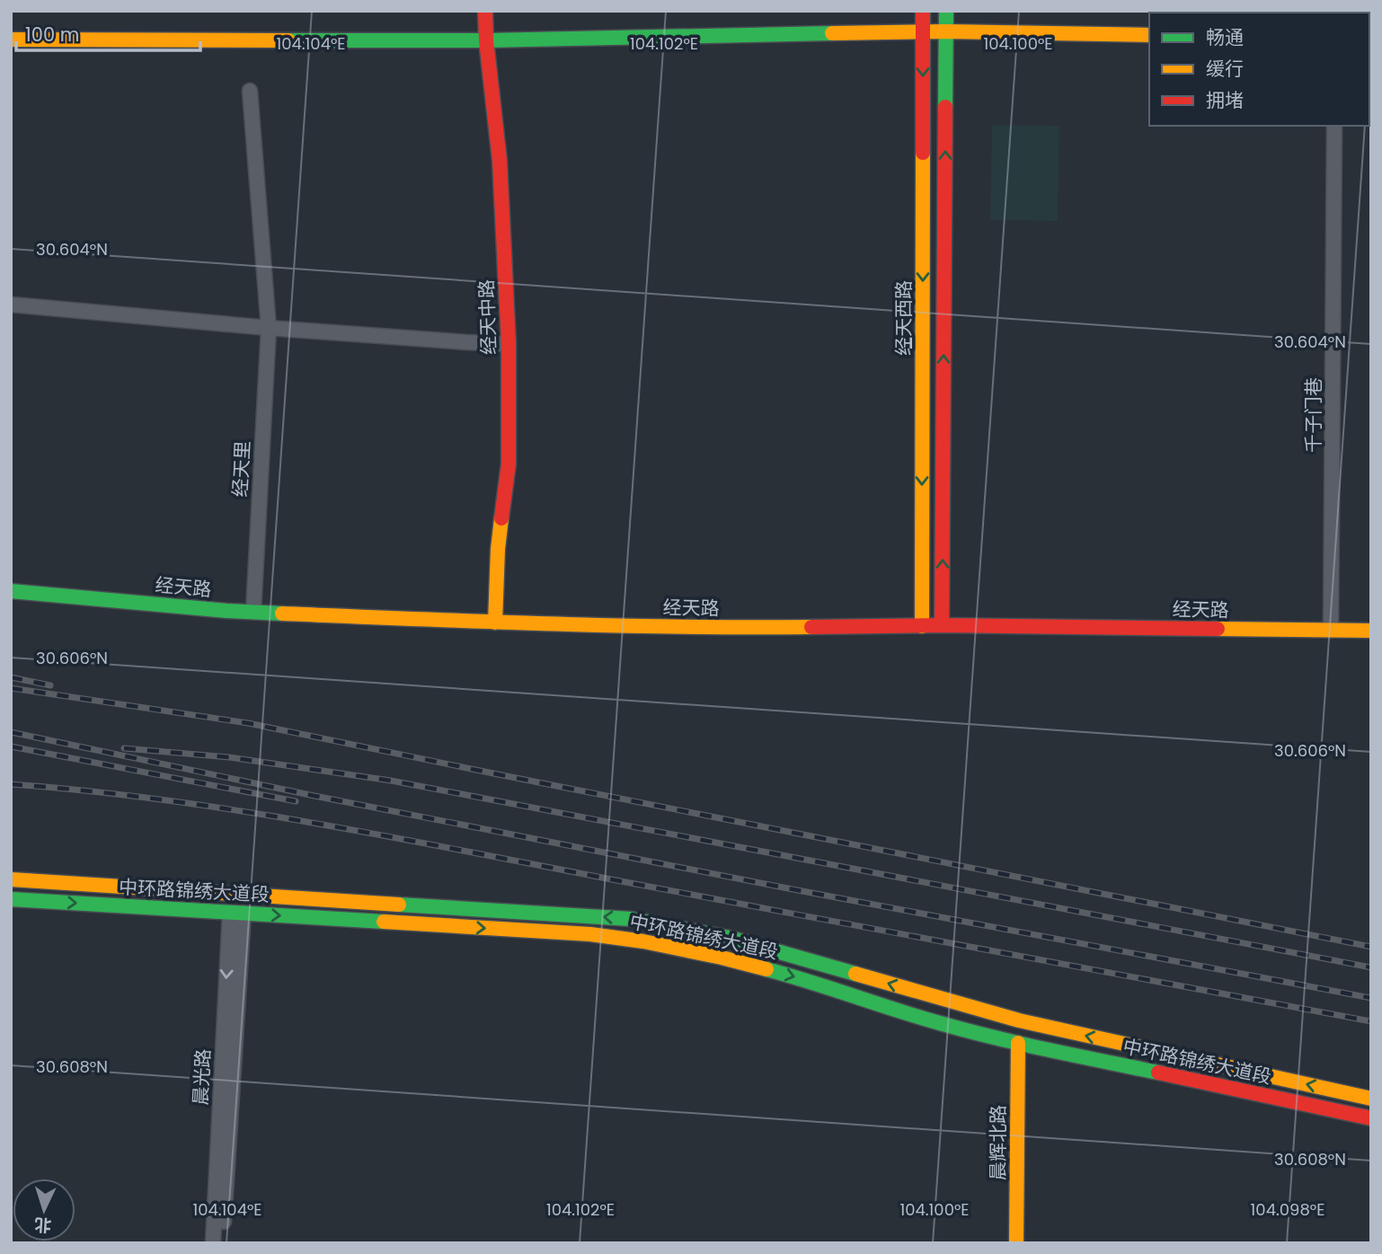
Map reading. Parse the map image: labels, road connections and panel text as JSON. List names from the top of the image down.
{
  "streets": {
    "street": [
      "经天中路",
      "经天西路",
      "千子门巷",
      "经天里",
      "经天路",
      "中环路锦绣大道段",
      "晨光路",
      "晨辉北路"
    ]
  },
  "crossings": [
    ["经天中路", "经天路"],
    ["经天西路", "经天路"],
    ["千子门巷", "经天路"],
    ["经天里", "经天路"],
    ["中环路锦绣大道段", "晨光路"],
    ["中环路锦绣大道段", "晨辉北路"]
  ],
  "legend": ["畅通", "缓行", "拥堵"],
  "scale_bar": "100 m",
  "north": "bottom",
  "coordinates": [
    "104.104°E",
    "104.102°E",
    "104.100°E",
    "30.604°N",
    "30.606°N",
    "30.608°N",
    "104.098°E"
  ]
}
